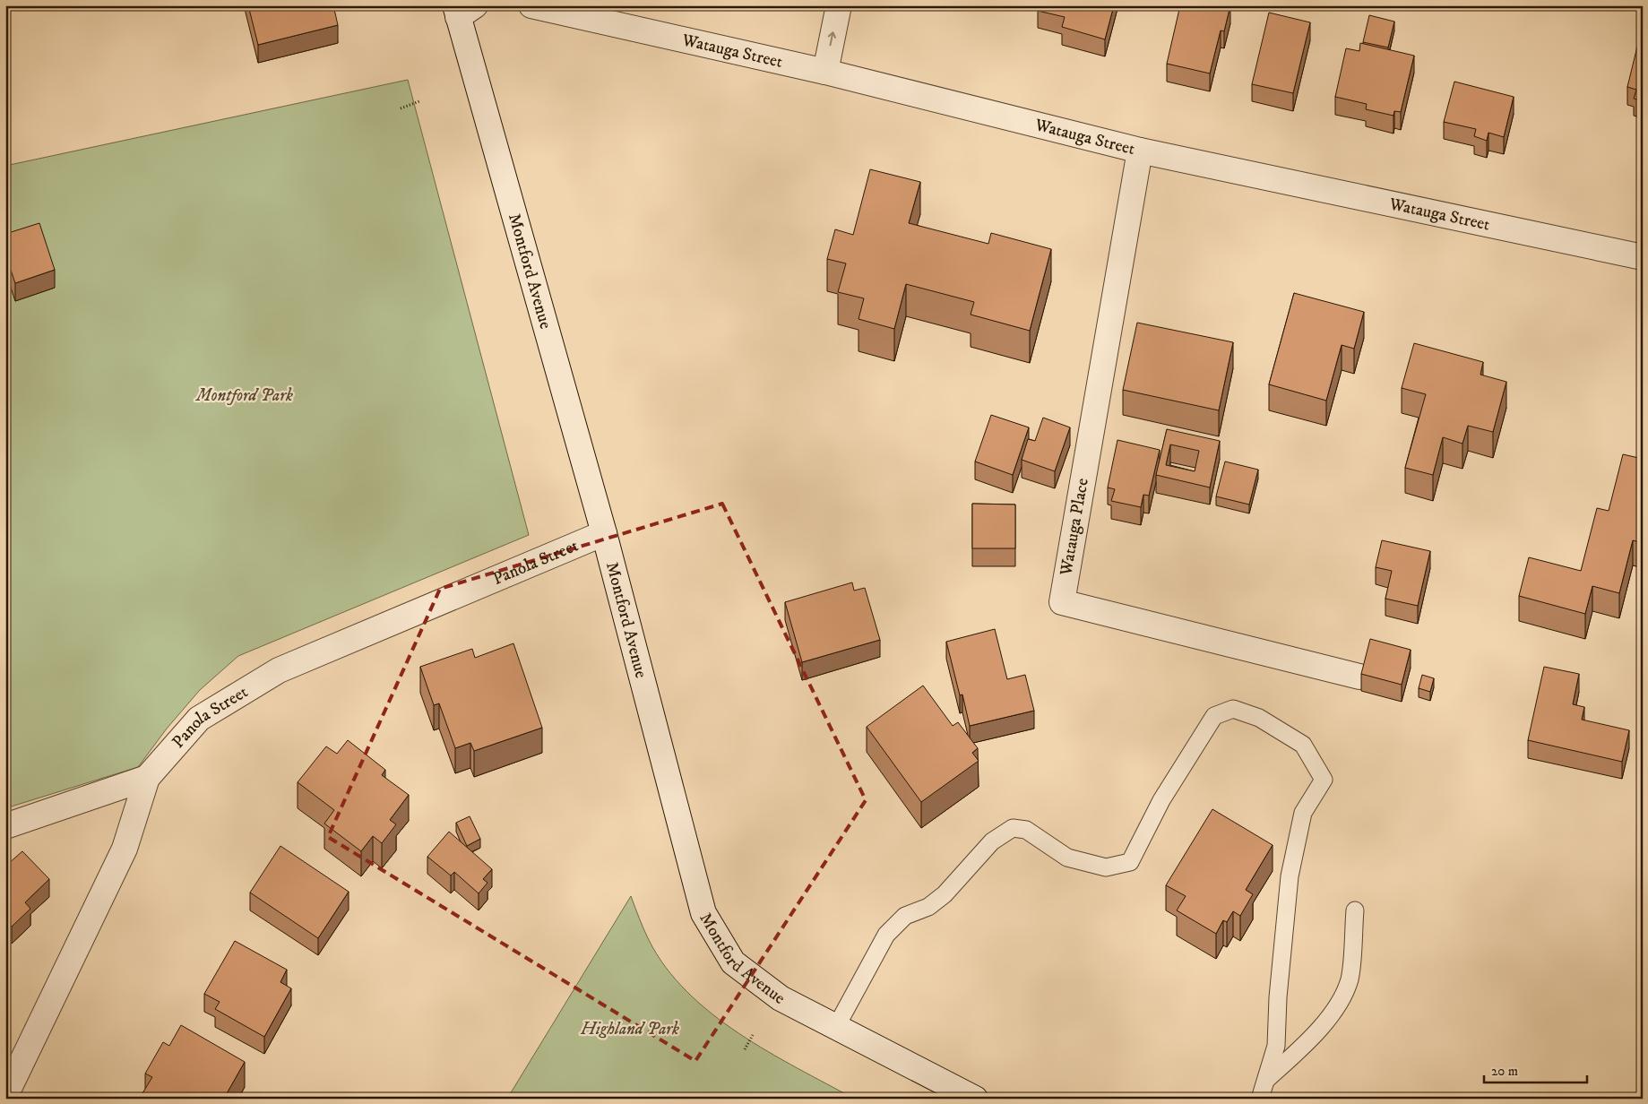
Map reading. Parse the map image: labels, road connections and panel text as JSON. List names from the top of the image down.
{
  "streets": {
    "street": [
      "Watauga Street",
      "Montford Avenue",
      "Watauga Place",
      "Panola Street"
    ]
  },
  "crossings": [
    ["Watauga Street", "Watauga Place"],
    ["Montford Avenue", "Panola Street"]
  ],
  "parks": ["Montford Park", "Highland Park"],
  "scale_bar": "20 m"
}
